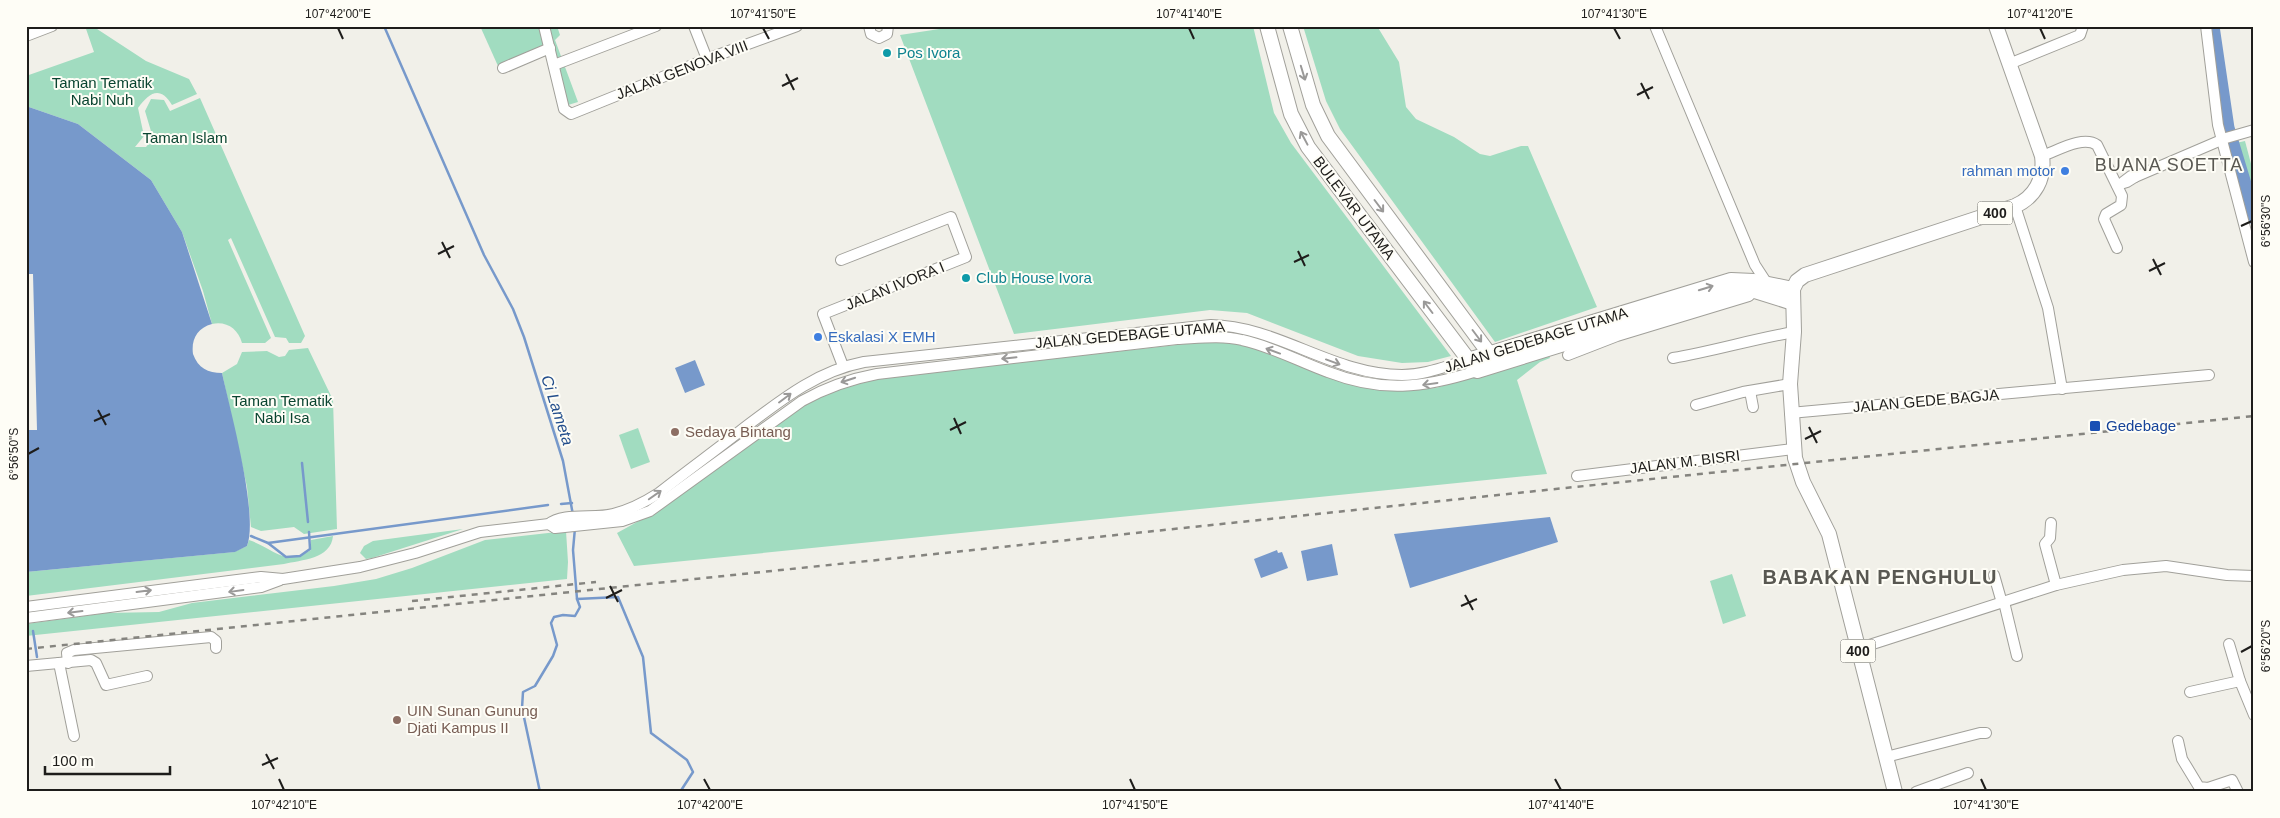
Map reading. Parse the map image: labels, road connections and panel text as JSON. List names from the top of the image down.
{
  "streets": {
    "main road": ["BULEVAR UTAMA", "400", "JALAN GEDEBAGE UTAMA"],
    "street": [
      "JALAN GENOVA VIII",
      "JALAN IVORA I",
      "JALAN GEDE BAGJA",
      "JALAN M. BISRI"
    ]
  },
  "crossings": [
    ["BULEVAR UTAMA", "JALAN GEDEBAGE UTAMA"],
    ["400", "JALAN GEDEBAGE UTAMA"],
    ["400", "JALAN GEDE BAGJA"],
    ["400", "JALAN M. BISRI"],
    ["JALAN IVORA I", "JALAN GEDEBAGE UTAMA"]
  ],
  "districts": ["BUANA SOETTA", "BABAKAN PENGHULU"],
  "water": ["Ci Lameta"],
  "parks": ["Taman Tematik Nabi Nuh", "Taman Islam", "Taman Tematik Nabi Isa"],
  "places": {
    "other": [
      "Pos Ivora",
      "rahman motor",
      "Club House Ivora",
      "Eskalasi X EMH",
      "Sedaya Bintang",
      "UIN Sunan Gunung Djati Kampus II"
    ],
    "transit": ["Gedebage"]
  },
  "scale_bar": "100 m",
  "coordinates": [
    "107°42'00\"E",
    "107°41'50\"E",
    "107°41'40\"E",
    "107°41'30\"E",
    "107°41'20\"E",
    "6°56'30\"S",
    "6°56'50\"S",
    "6°56'20\"S",
    "107°42'10\"E"
  ]
}
